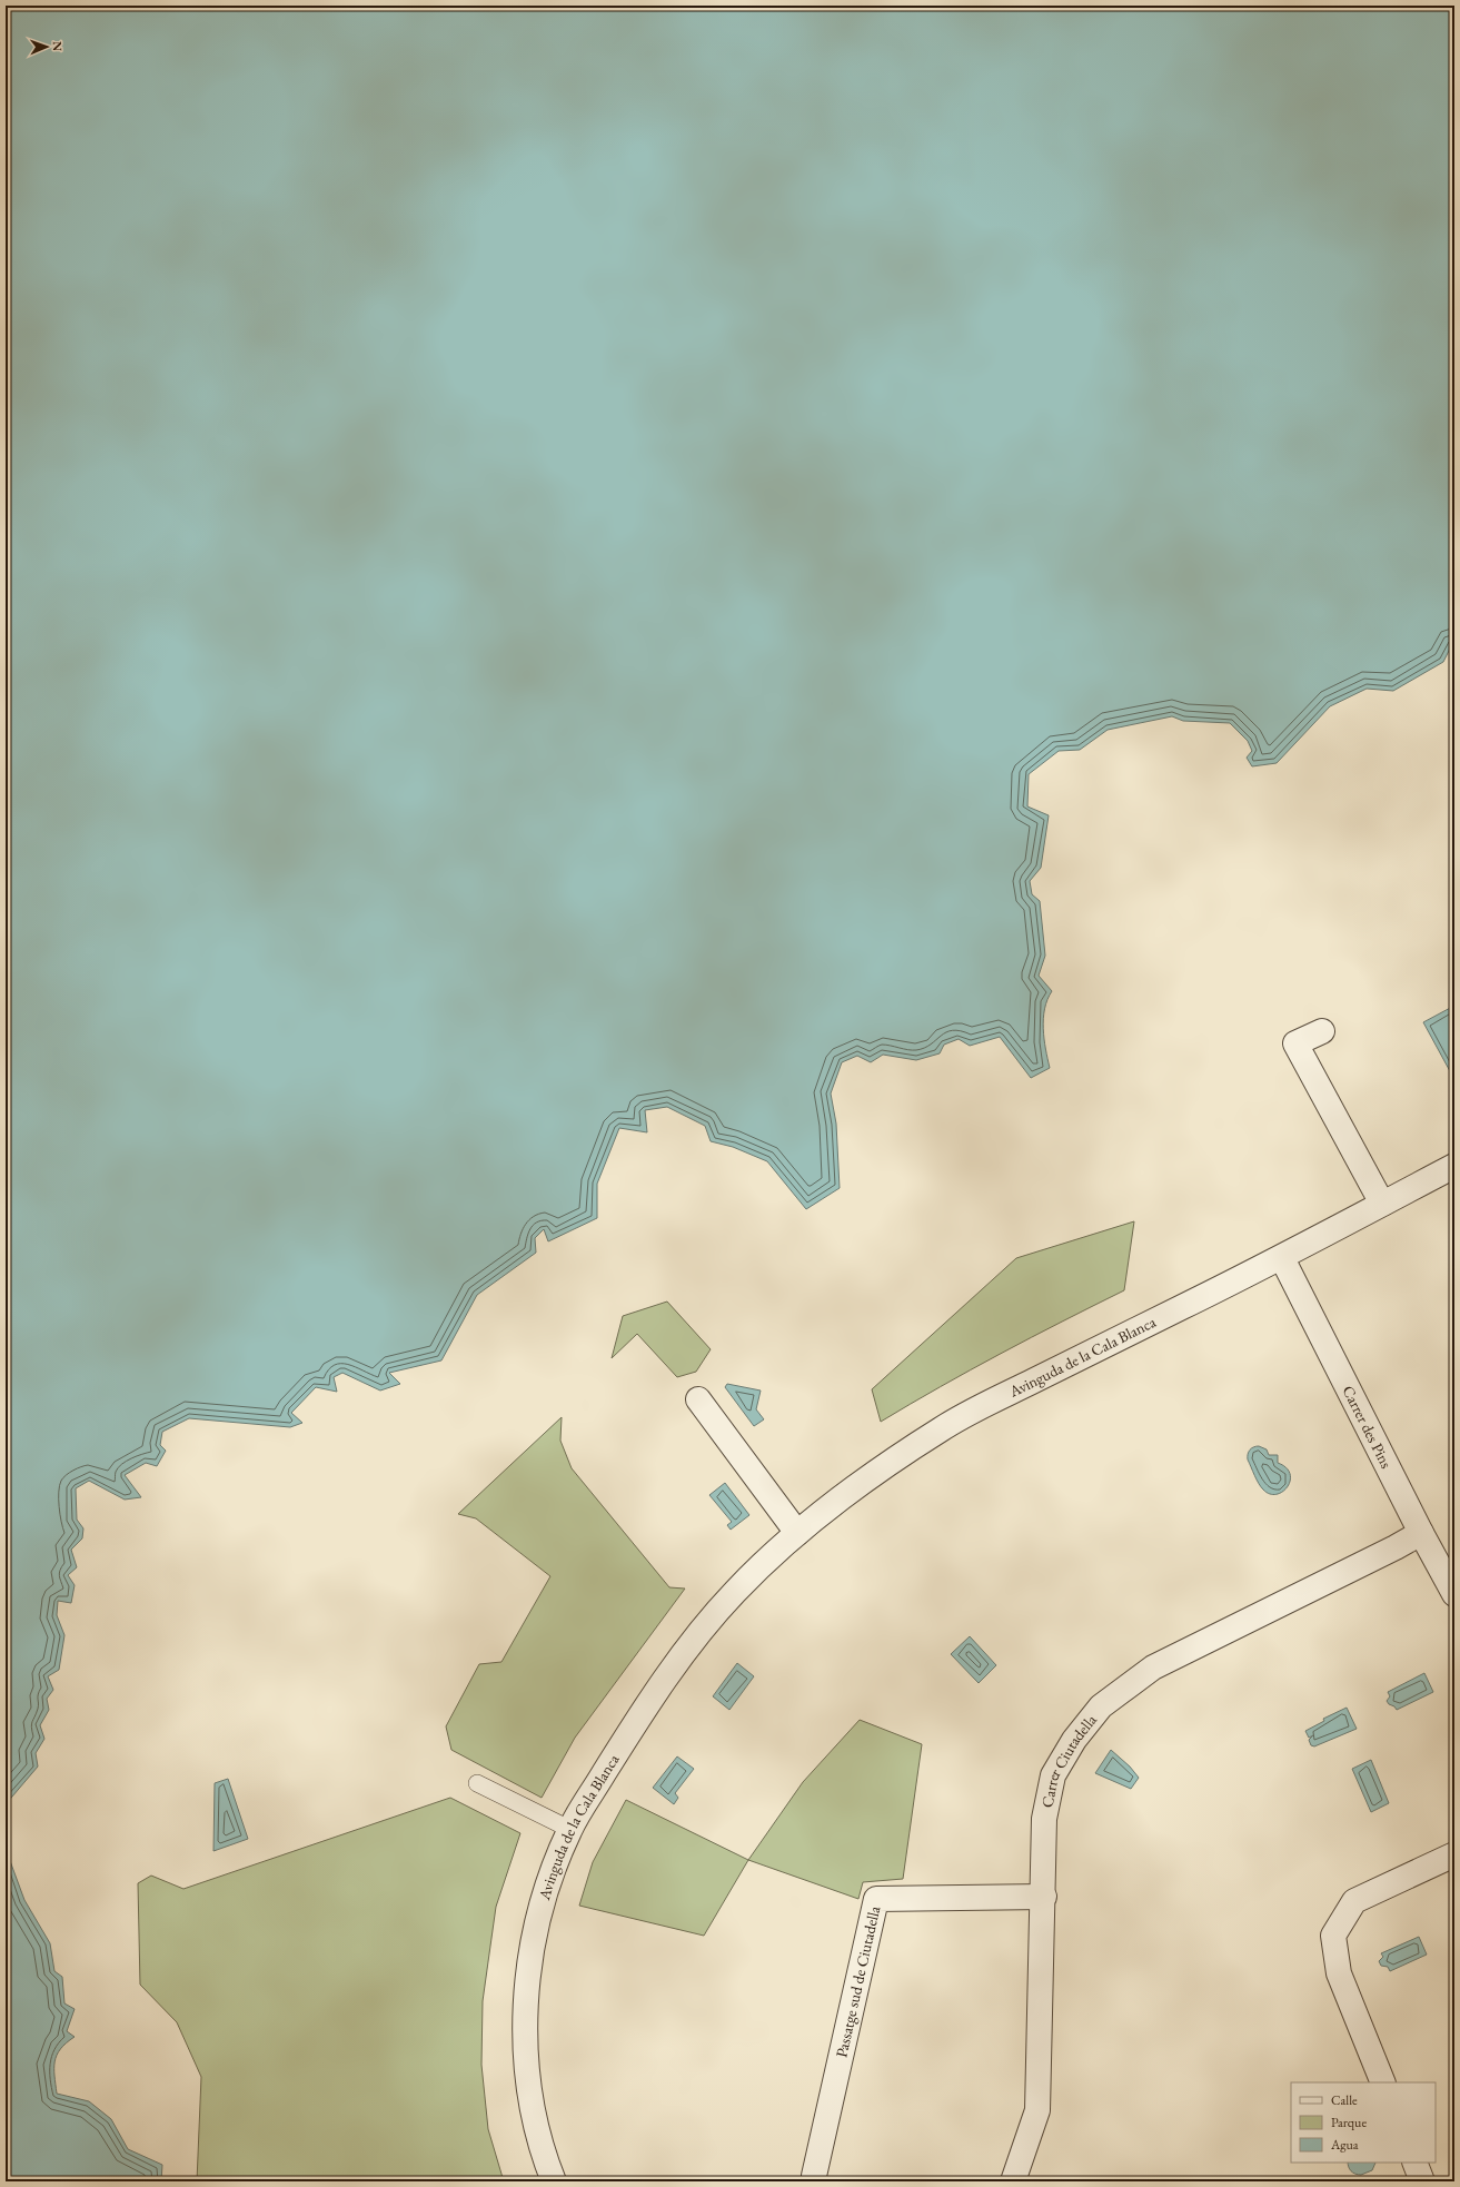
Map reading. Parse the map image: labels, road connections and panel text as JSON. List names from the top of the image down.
{
  "streets": {
    "street": [
      "Avinguda de la Cala Blanca",
      "Carrer des Pins",
      "Carrer Ciutadella",
      "Passatge sud de Ciutadella"
    ]
  },
  "crossings": [
    ["Avinguda de la Cala Blanca", "Carrer des Pins"],
    ["Carrer des Pins", "Carrer Ciutadella"],
    ["Carrer Ciutadella", "Passatge sud de Ciutadella"]
  ],
  "legend": ["Calle", "Parque", "Agua"],
  "north": "right"
}
